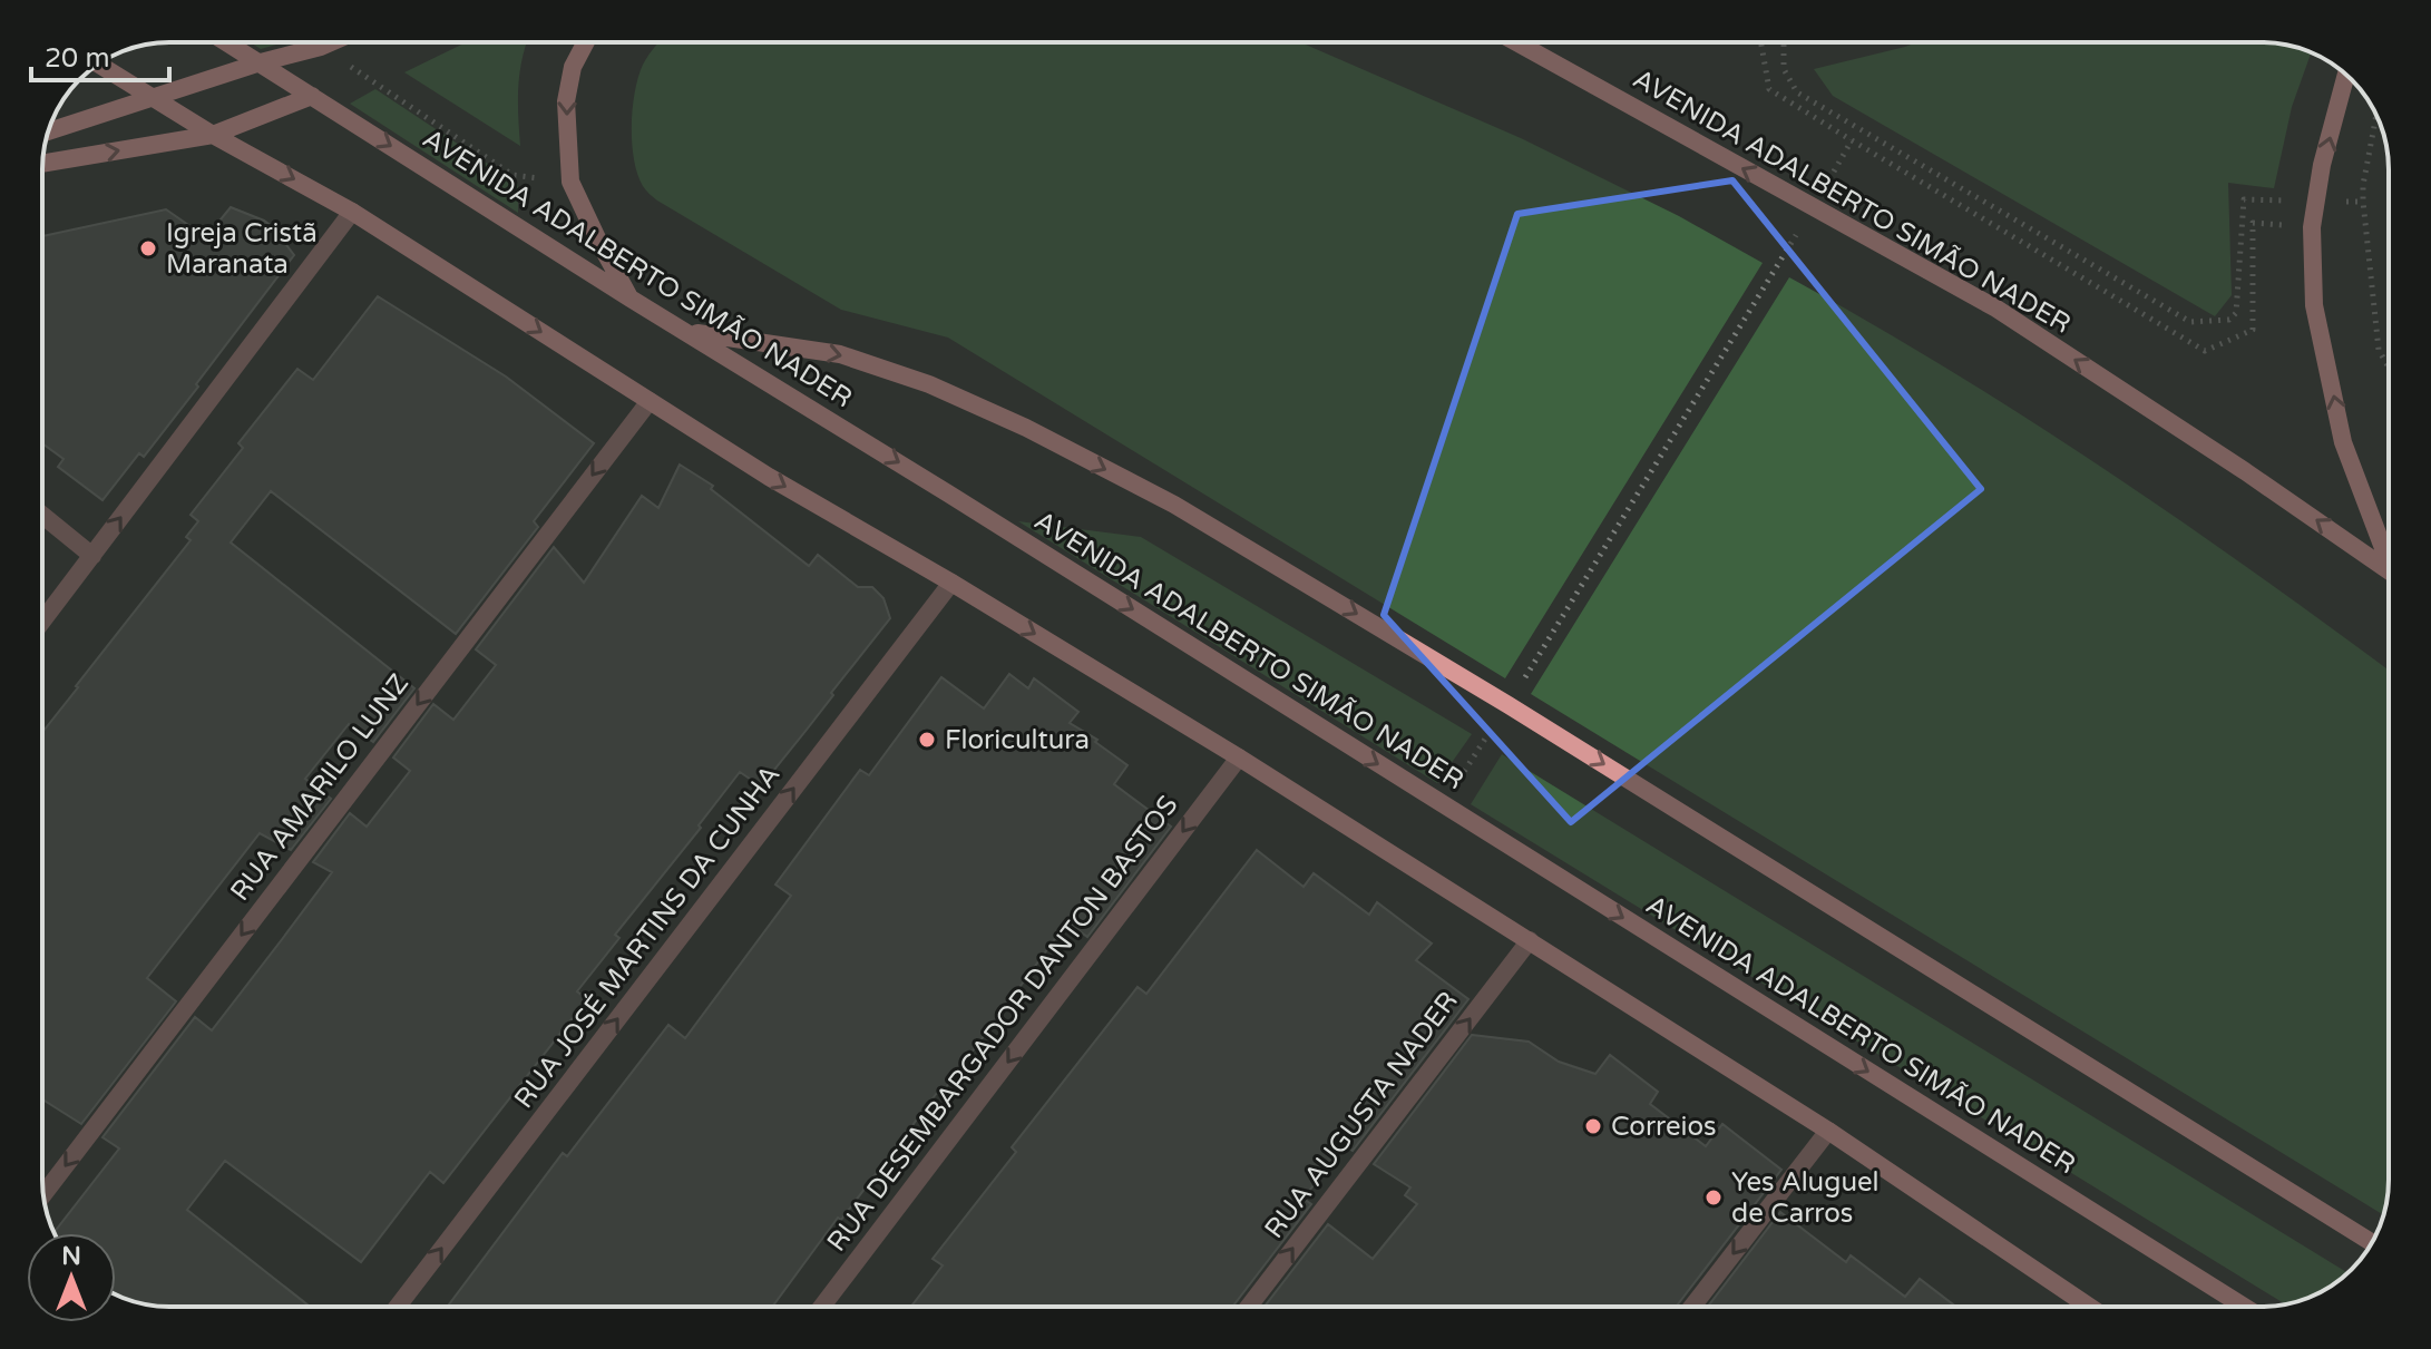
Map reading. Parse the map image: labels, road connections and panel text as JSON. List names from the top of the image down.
{
  "streets": {
    "main road": ["AVENIDA ADALBERTO SIMÃO NADER"],
    "street": [
      "RUA AMARILO LUNZ",
      "RUA JOSÉ MARTINS DA CUNHA",
      "RUA DESEMBARGADOR DANTON BASTOS",
      "RUA AUGUSTA NADER"
    ]
  },
  "one_way": [
    "RUA AMARILO LUNZ",
    "RUA JOSÉ MARTINS DA CUNHA",
    "RUA DESEMBARGADOR DANTON BASTOS",
    "RUA AUGUSTA NADER"
  ],
  "places": [
    "Igreja Cristã Maranata",
    "Floricultura",
    "Correios",
    "Yes Aluguel de Carros"
  ],
  "scale_bar": "20 m",
  "north": "top"
}
